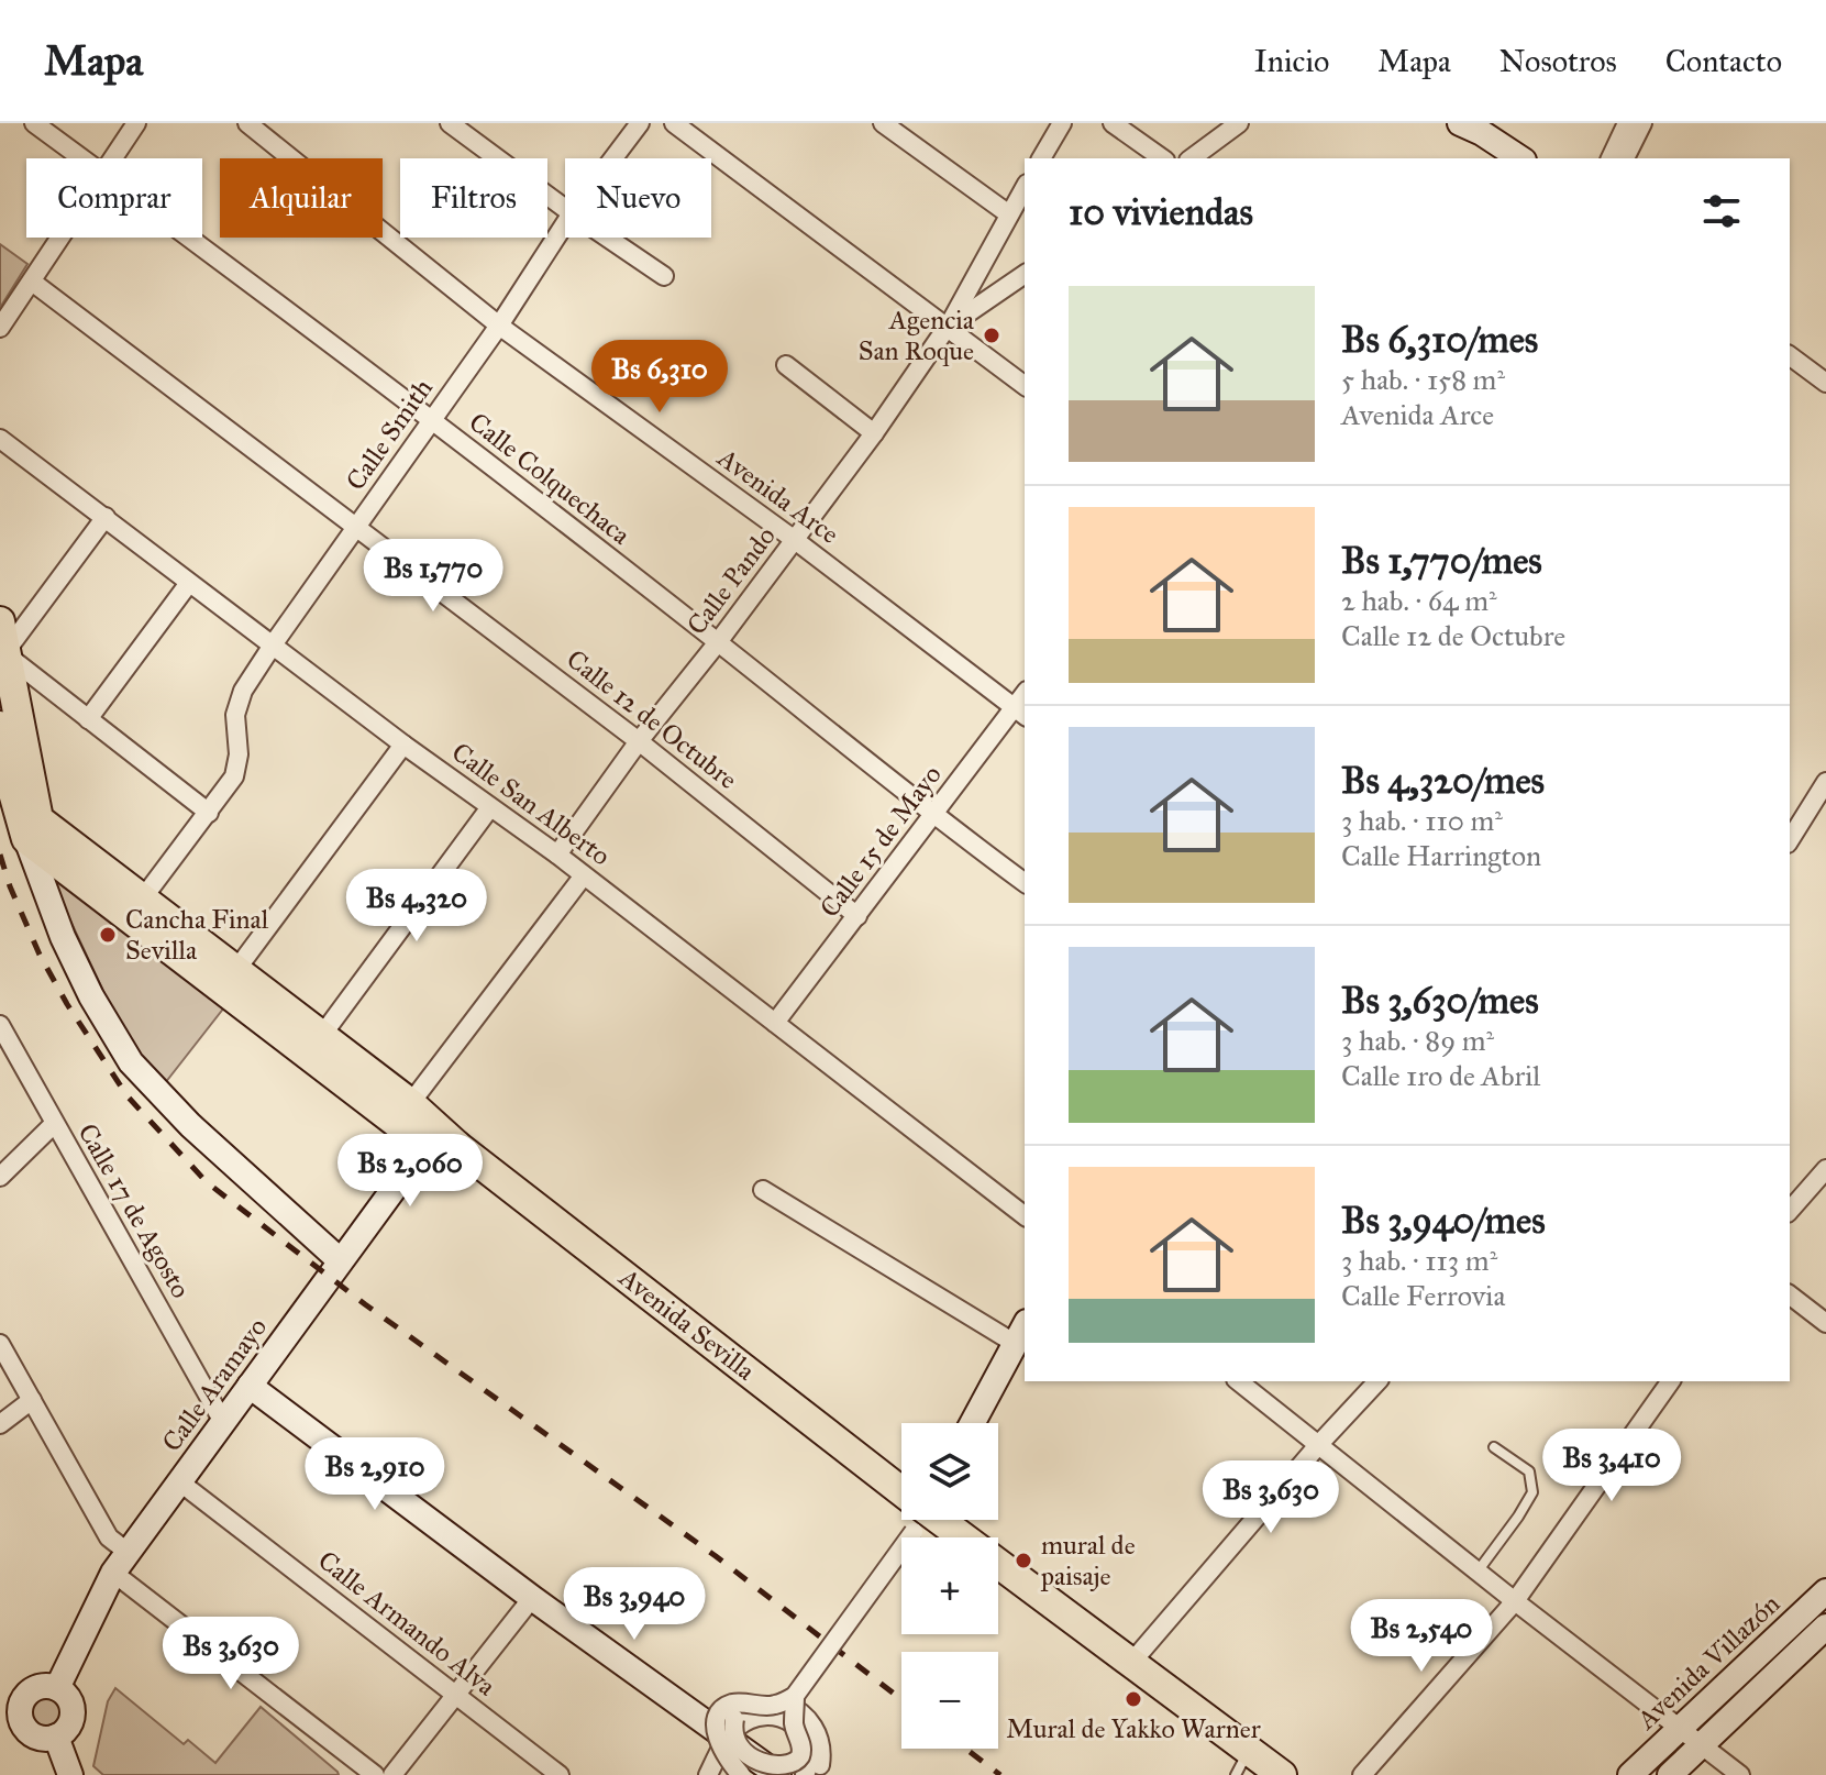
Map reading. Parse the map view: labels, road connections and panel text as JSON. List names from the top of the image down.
{
  "streets": {
    "main road": ["Avenida Sevilla", "Calle Aramayo", "Avenida Villazón"],
    "street": [
      "Calle Smith",
      "Calle Colquechaca",
      "Avenida Arce",
      "Calle Pando",
      "Calle 12 de Octubre",
      "Calle San Alberto",
      "Calle 15 de Mayo",
      "Calle 17 de Agosto",
      "Calle Armando Alva"
    ]
  },
  "crossings": [
    ["Calle Smith", "Calle Colquechaca"],
    ["Calle Smith", "Avenida Arce"],
    ["Calle Smith", "Calle 12 de Octubre"],
    ["Calle Smith", "Calle San Alberto"],
    ["Calle Smith", "Avenida Sevilla"],
    ["Calle Colquechaca", "Calle Pando"],
    ["Calle Colquechaca", "Calle 15 de Mayo"],
    ["Avenida Arce", "Calle Pando"],
    ["Avenida Arce", "Calle 15 de Mayo"],
    ["Calle Pando", "Calle 12 de Octubre"],
    ["Calle Pando", "Calle San Alberto"],
    ["Calle 12 de Octubre", "Calle 15 de Mayo"],
    ["Calle San Alberto", "Calle 15 de Mayo"],
    ["Calle 17 de Agosto", "Calle Aramayo"],
    ["Avenida Sevilla", "Calle Aramayo"],
    ["Calle Aramayo", "Calle Armando Alva"]
  ],
  "places": [
    "Agencia San Roque",
    "Cancha Final Sevilla",
    "mural de paisaje",
    "Mural de Yakko Warner"
  ],
  "page": {
    "header": "Mapa",
    "nav": [
      "Inicio",
      "Mapa",
      "Nosotros",
      "Contacto"
    ],
    "chip": [
      "Comprar",
      "Alquilar",
      "Filtros",
      "Nuevo"
    ],
    "heading": "10 viviendas",
    "list": [
      {
        "name": "Bs 6,310/mes",
        "note": "5 hab. · 158 m² · Avenida Arce"
      },
      {
        "name": "Bs 1,770/mes",
        "note": "2 hab. · 64 m² · Calle 12 de Octubre"
      },
      {
        "name": "Bs 4,320/mes",
        "note": "3 hab. · 110 m² · Calle Harrington"
      },
      {
        "name": "Bs 3,630/mes",
        "note": "3 hab. · 89 m² · Calle 1ro de Abril"
      },
      {
        "name": "Bs 3,940/mes",
        "note": "3 hab. · 113 m² · Calle Ferrovia"
      }
    ],
    "price": [
      "Bs 6,310",
      "Bs 1,770",
      "Bs 4,320",
      "Bs 2,060",
      "Bs 3,410",
      "Bs 2,910",
      "Bs 3,630",
      "Bs 3,940",
      "Bs 2,540",
      "Bs 3,630"
    ],
    "map_buttons": ["+", "−"]
  }
}
